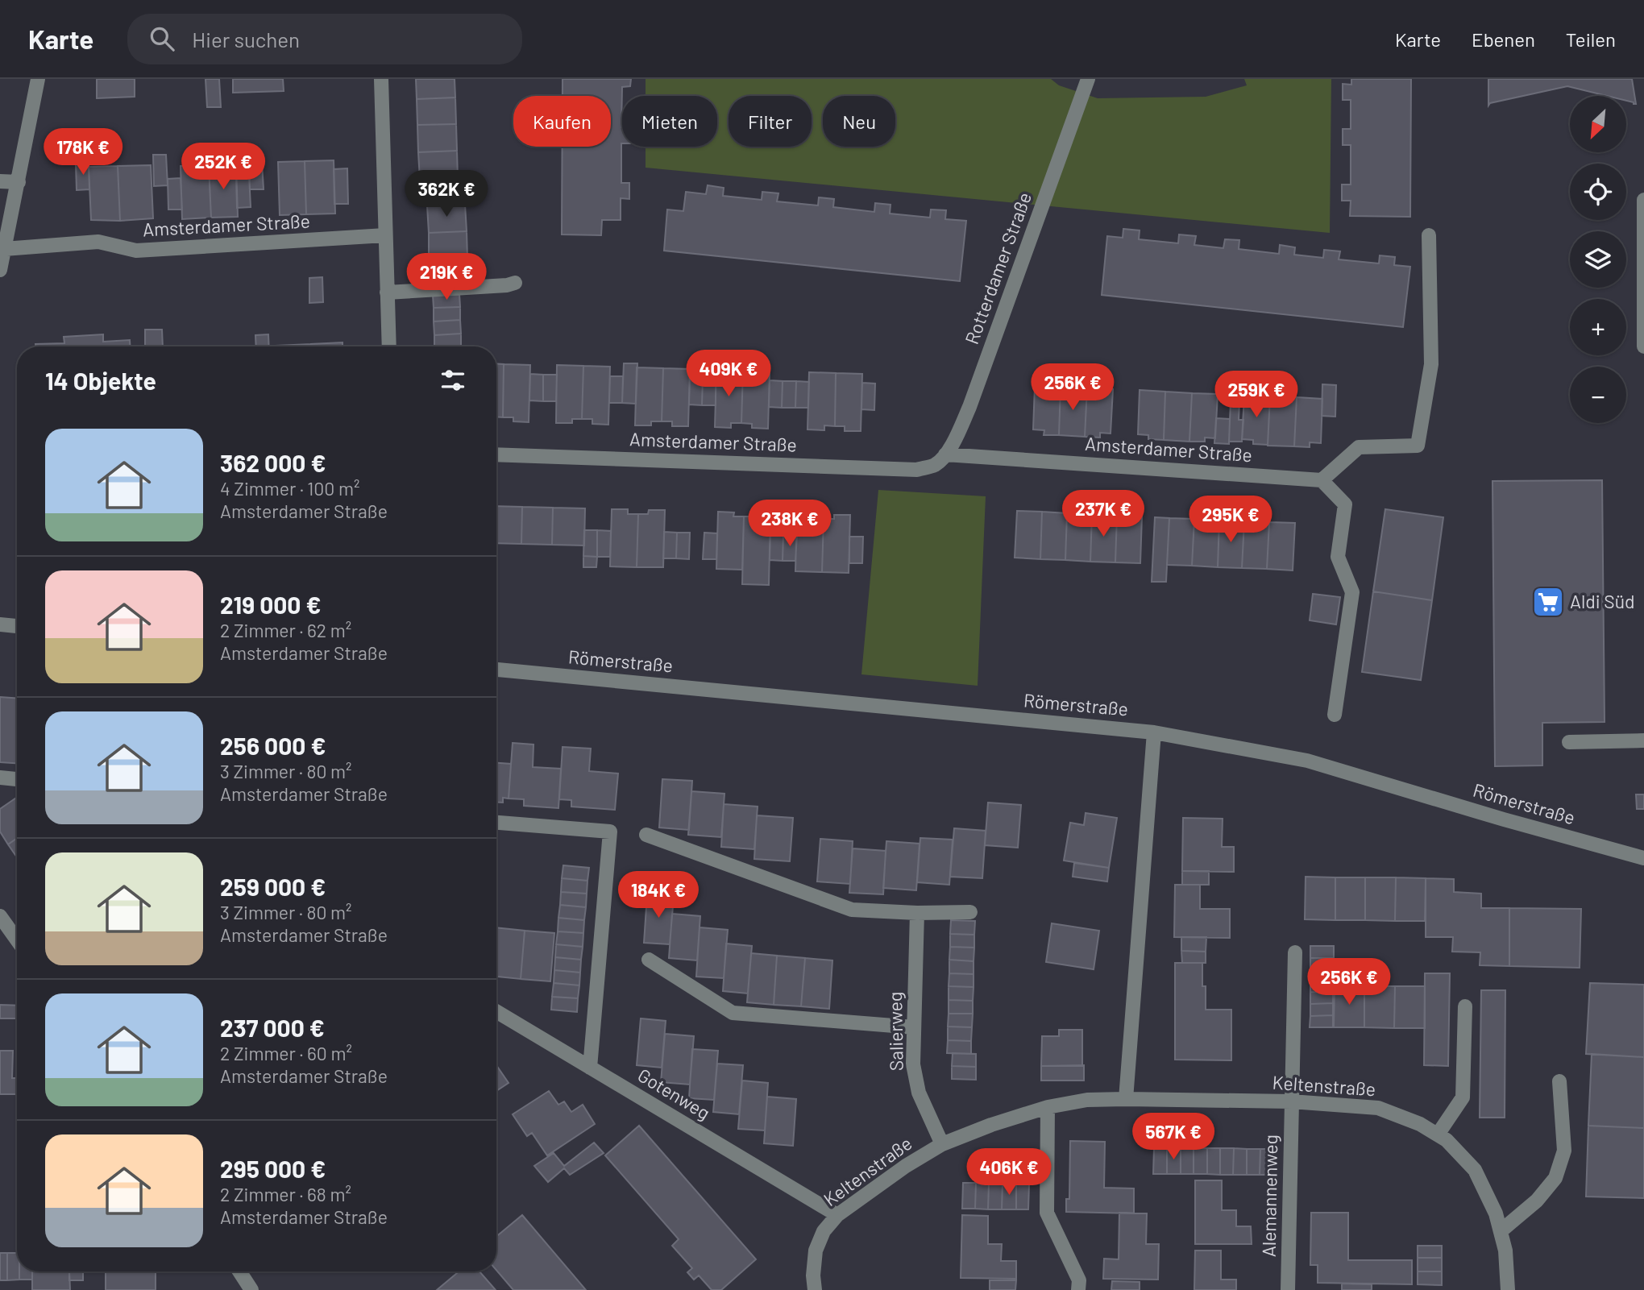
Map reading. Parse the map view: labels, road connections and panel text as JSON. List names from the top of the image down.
{
  "streets": {
    "street": [
      "Amsterdamer Straße",
      "Rotterdamer Straße",
      "Römerstraße",
      "Salierweg",
      "Keltenstraße",
      "Gotenweg",
      "Alemannenweg"
    ]
  },
  "crossings": [
    ["Amsterdamer Straße", "Rotterdamer Straße"],
    ["Salierweg", "Keltenstraße"],
    ["Keltenstraße", "Gotenweg"],
    ["Keltenstraße", "Alemannenweg"]
  ],
  "places": {
    "supermarket": ["Aldi Süd"]
  },
  "north": "bottom left",
  "page": {
    "header": "Karte",
    "search": "Hier suchen",
    "nav": ["Karte", "Ebenen", "Teilen"],
    "map_buttons": ["+", "−"],
    "chip": [
      "Kaufen",
      "Mieten",
      "Filter",
      "Neu"
    ],
    "price": [
      "178K €",
      "252K €",
      "362K €",
      "219K €",
      "409K €",
      "256K €",
      "259K €",
      "237K €",
      "295K €",
      "238K €",
      "184K €",
      "256K €",
      "567K €",
      "406K €"
    ],
    "heading": "14 Objekte",
    "list": [
      {
        "name": "362 000 €",
        "note": "4 Zimmer · 100 m² · Amsterdamer Straße"
      },
      {
        "name": "219 000 €",
        "note": "2 Zimmer · 62 m² · Amsterdamer Straße"
      },
      {
        "name": "256 000 €",
        "note": "3 Zimmer · 80 m² · Amsterdamer Straße"
      },
      {
        "name": "259 000 €",
        "note": "3 Zimmer · 80 m² · Amsterdamer Straße"
      },
      {
        "name": "237 000 €",
        "note": "2 Zimmer · 60 m² · Amsterdamer Straße"
      },
      {
        "name": "295 000 €",
        "note": "2 Zimmer · 68 m² · Amsterdamer Straße"
      }
    ]
  }
}
